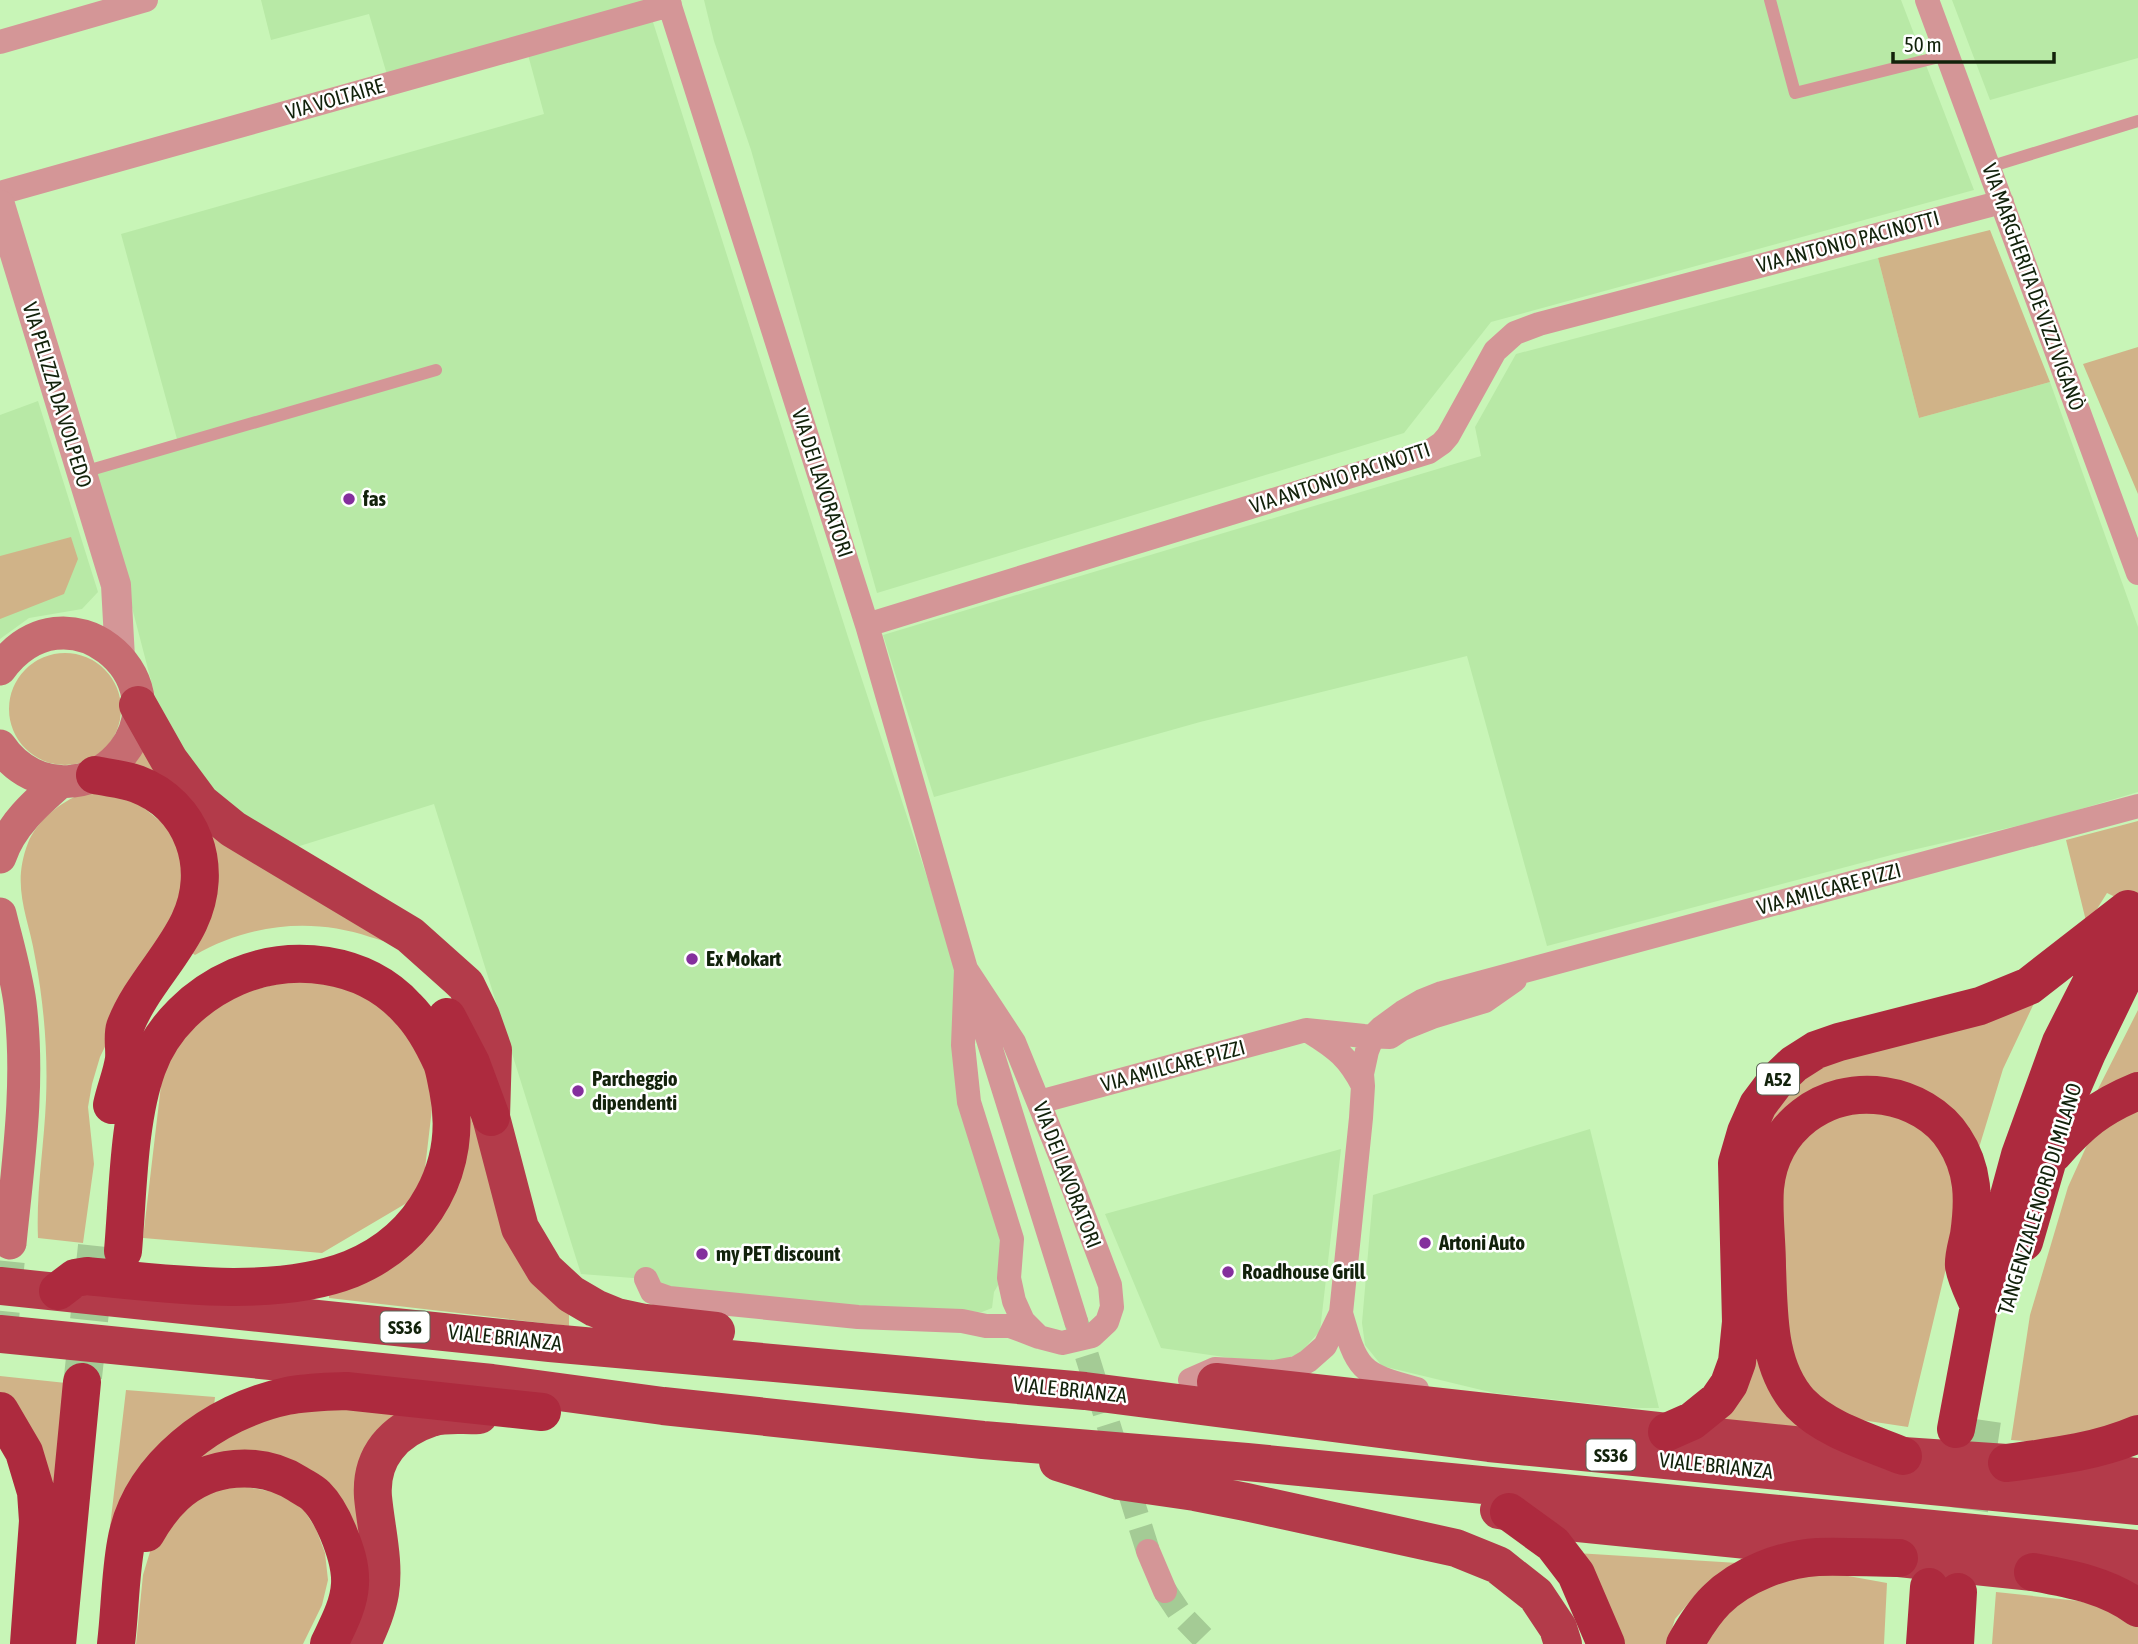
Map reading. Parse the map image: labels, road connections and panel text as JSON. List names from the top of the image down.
{
  "streets": {
    "highway": [
      "A52",
      "TANGENZIALE NORD DI MILANO",
      "SS36",
      "VIALE BRIANZA"
    ],
    "street": [
      "VIA VOLTAIRE",
      "VIA ANTONIO PACINOTTI",
      "VIA MARGHERITA DE VIZZI VIGANÒ",
      "VIA PELIZZA DA VOLPEDO",
      "VIA DEI LAVORATORI",
      "VIA AMILCARE PIZZI"
    ]
  },
  "crossings": [
    ["VIA VOLTAIRE", "VIA DEI LAVORATORI"],
    ["VIA ANTONIO PACINOTTI", "VIA MARGHERITA DE VIZZI VIGANÒ"],
    ["VIA ANTONIO PACINOTTI", "VIA DEI LAVORATORI"],
    ["VIA DEI LAVORATORI", "VIA AMILCARE PIZZI"],
    ["A52", "TANGENZIALE NORD DI MILANO"]
  ],
  "places": [
    "fas",
    "Ex Mokart",
    "Parcheggio dipendenti",
    "Artoni Auto",
    "my PET discount",
    "Roadhouse Grill"
  ],
  "scale_bar": "50 m"
}
